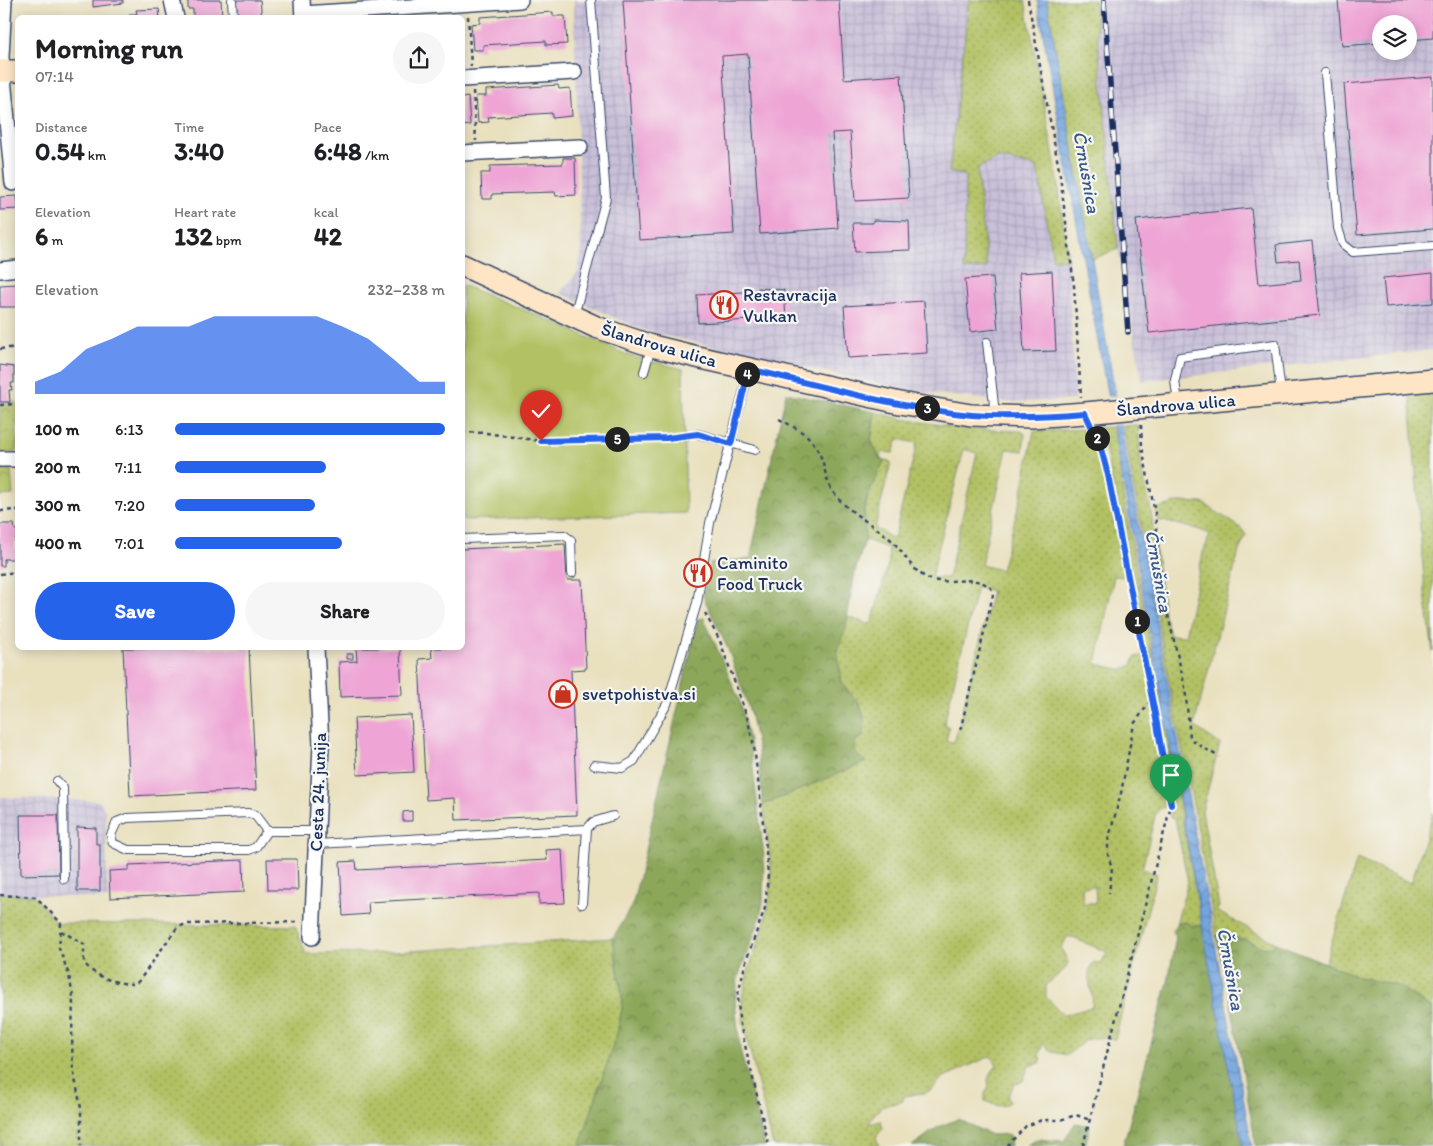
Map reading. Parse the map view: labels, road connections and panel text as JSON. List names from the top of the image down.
{
  "streets": {
    "street": ["Šlandrova ulica", "Cesta 24. junija"]
  },
  "water": ["Črnušnica"],
  "places": {
    "restaurant": ["Restavracija Vulkan", "Caminito Food Truck"],
    "shop": ["svetpohistva.si"]
  },
  "page": {
    "heading": ["Morning run", "07:14"],
    "stats": [
      ["Distance", "0.54 km"],
      ["Time", "3:40"],
      ["Pace", "6:48 /km"],
      ["Elevation", "6 m"],
      ["Heart rate", "132 bpm"],
      ["kcal", "42"]
    ],
    "chart": ["Elevation", "232–238 m"],
    "pins": [
      "4",
      "3",
      "2",
      "5",
      "1"
    ],
    "list": [
      {
        "name": "100 m",
        "note": "6:13"
      },
      {
        "name": "200 m",
        "note": "7:11"
      },
      {
        "name": "300 m",
        "note": "7:20"
      },
      {
        "name": "400 m",
        "note": "7:01"
      }
    ],
    "buttons": ["Save", "Share"]
  }
}
